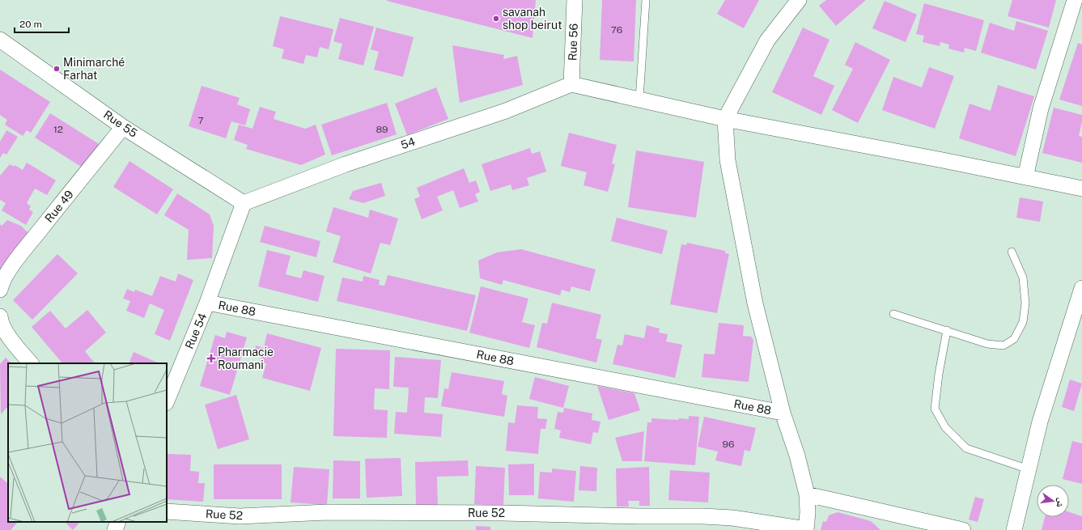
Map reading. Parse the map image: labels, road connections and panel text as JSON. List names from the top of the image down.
{
  "streets": {
    "street": [
      "Rue 56",
      "Rue 55",
      "54",
      "Rue 49",
      "Rue 88",
      "Rue 54",
      "Rue 52"
    ]
  },
  "crossings": [
    ["Rue 56", "54"],
    ["Rue 55", "54"],
    ["Rue 55", "Rue 49"],
    ["Rue 55", "Rue 54"],
    ["54", "Rue 54"],
    ["Rue 88", "Rue 54"]
  ],
  "places": {
    "other": ["savanah shop beirut", "Minimarché Farhat"],
    "health": ["Pharmacie Roumani"]
  },
  "house_numbers": [
    "76",
    "7",
    "12",
    "89",
    "96"
  ],
  "scale_bar": "20 m",
  "north": "right"
}
